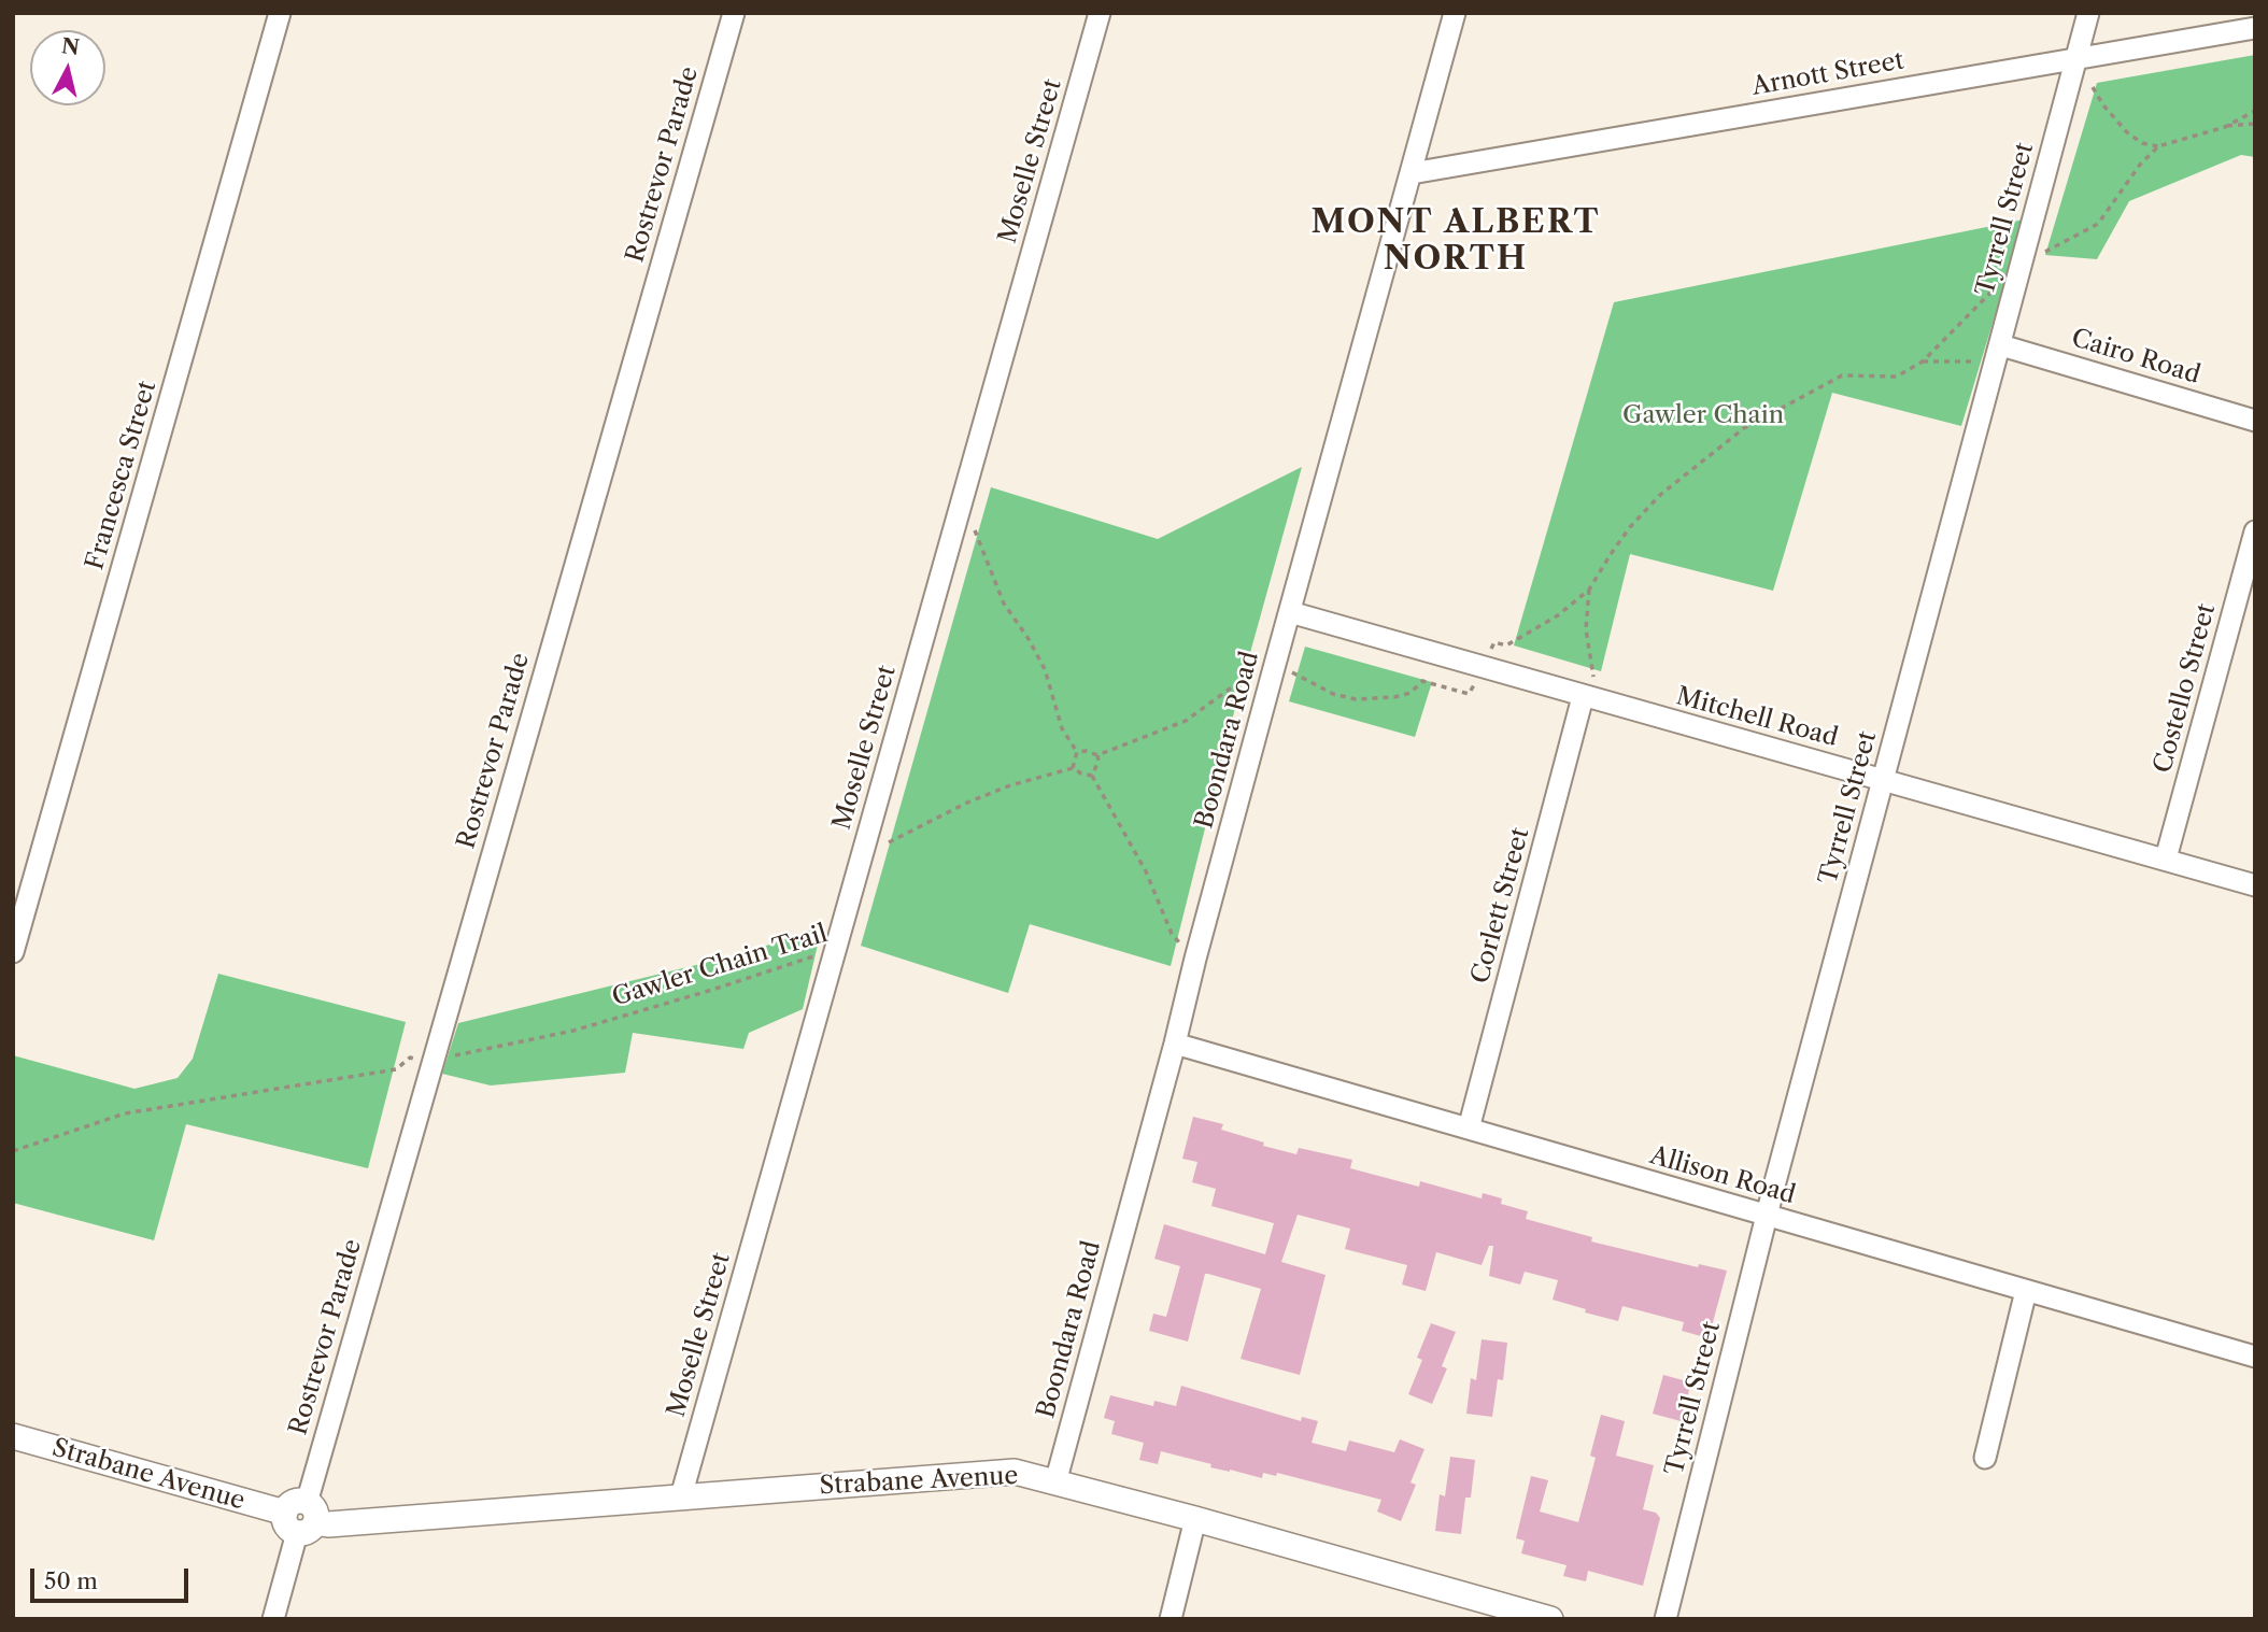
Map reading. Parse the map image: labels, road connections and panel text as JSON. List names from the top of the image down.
{
  "streets": {
    "street": [
      "Arnott Street",
      "Moselle Street",
      "Rostrevor Parade",
      "Tyrrell Street",
      "Cairo Road",
      "Francesca Street",
      "Costello Street",
      "Mitchell Road",
      "Boondara Road",
      "Corlett Street",
      "Allison Road",
      "Strabane Avenue"
    ],
    "path": ["Gawler Chain Trail"]
  },
  "crossings": [
    ["Arnott Street", "Tyrrell Street"],
    ["Arnott Street", "Boondara Road"],
    ["Moselle Street", "Gawler Chain Trail"],
    ["Moselle Street", "Strabane Avenue"],
    ["Rostrevor Parade", "Gawler Chain Trail"],
    ["Rostrevor Parade", "Strabane Avenue"],
    ["Tyrrell Street", "Cairo Road"],
    ["Tyrrell Street", "Mitchell Road"],
    ["Tyrrell Street", "Allison Road"],
    ["Costello Street", "Mitchell Road"],
    ["Mitchell Road", "Boondara Road"],
    ["Mitchell Road", "Corlett Street"],
    ["Boondara Road", "Allison Road"],
    ["Boondara Road", "Strabane Avenue"],
    ["Corlett Street", "Allison Road"]
  ],
  "districts": ["MONT ALBERT NORTH"],
  "parks": ["Gawler Chain"],
  "scale_bar": "50 m",
  "north": "top"
}
